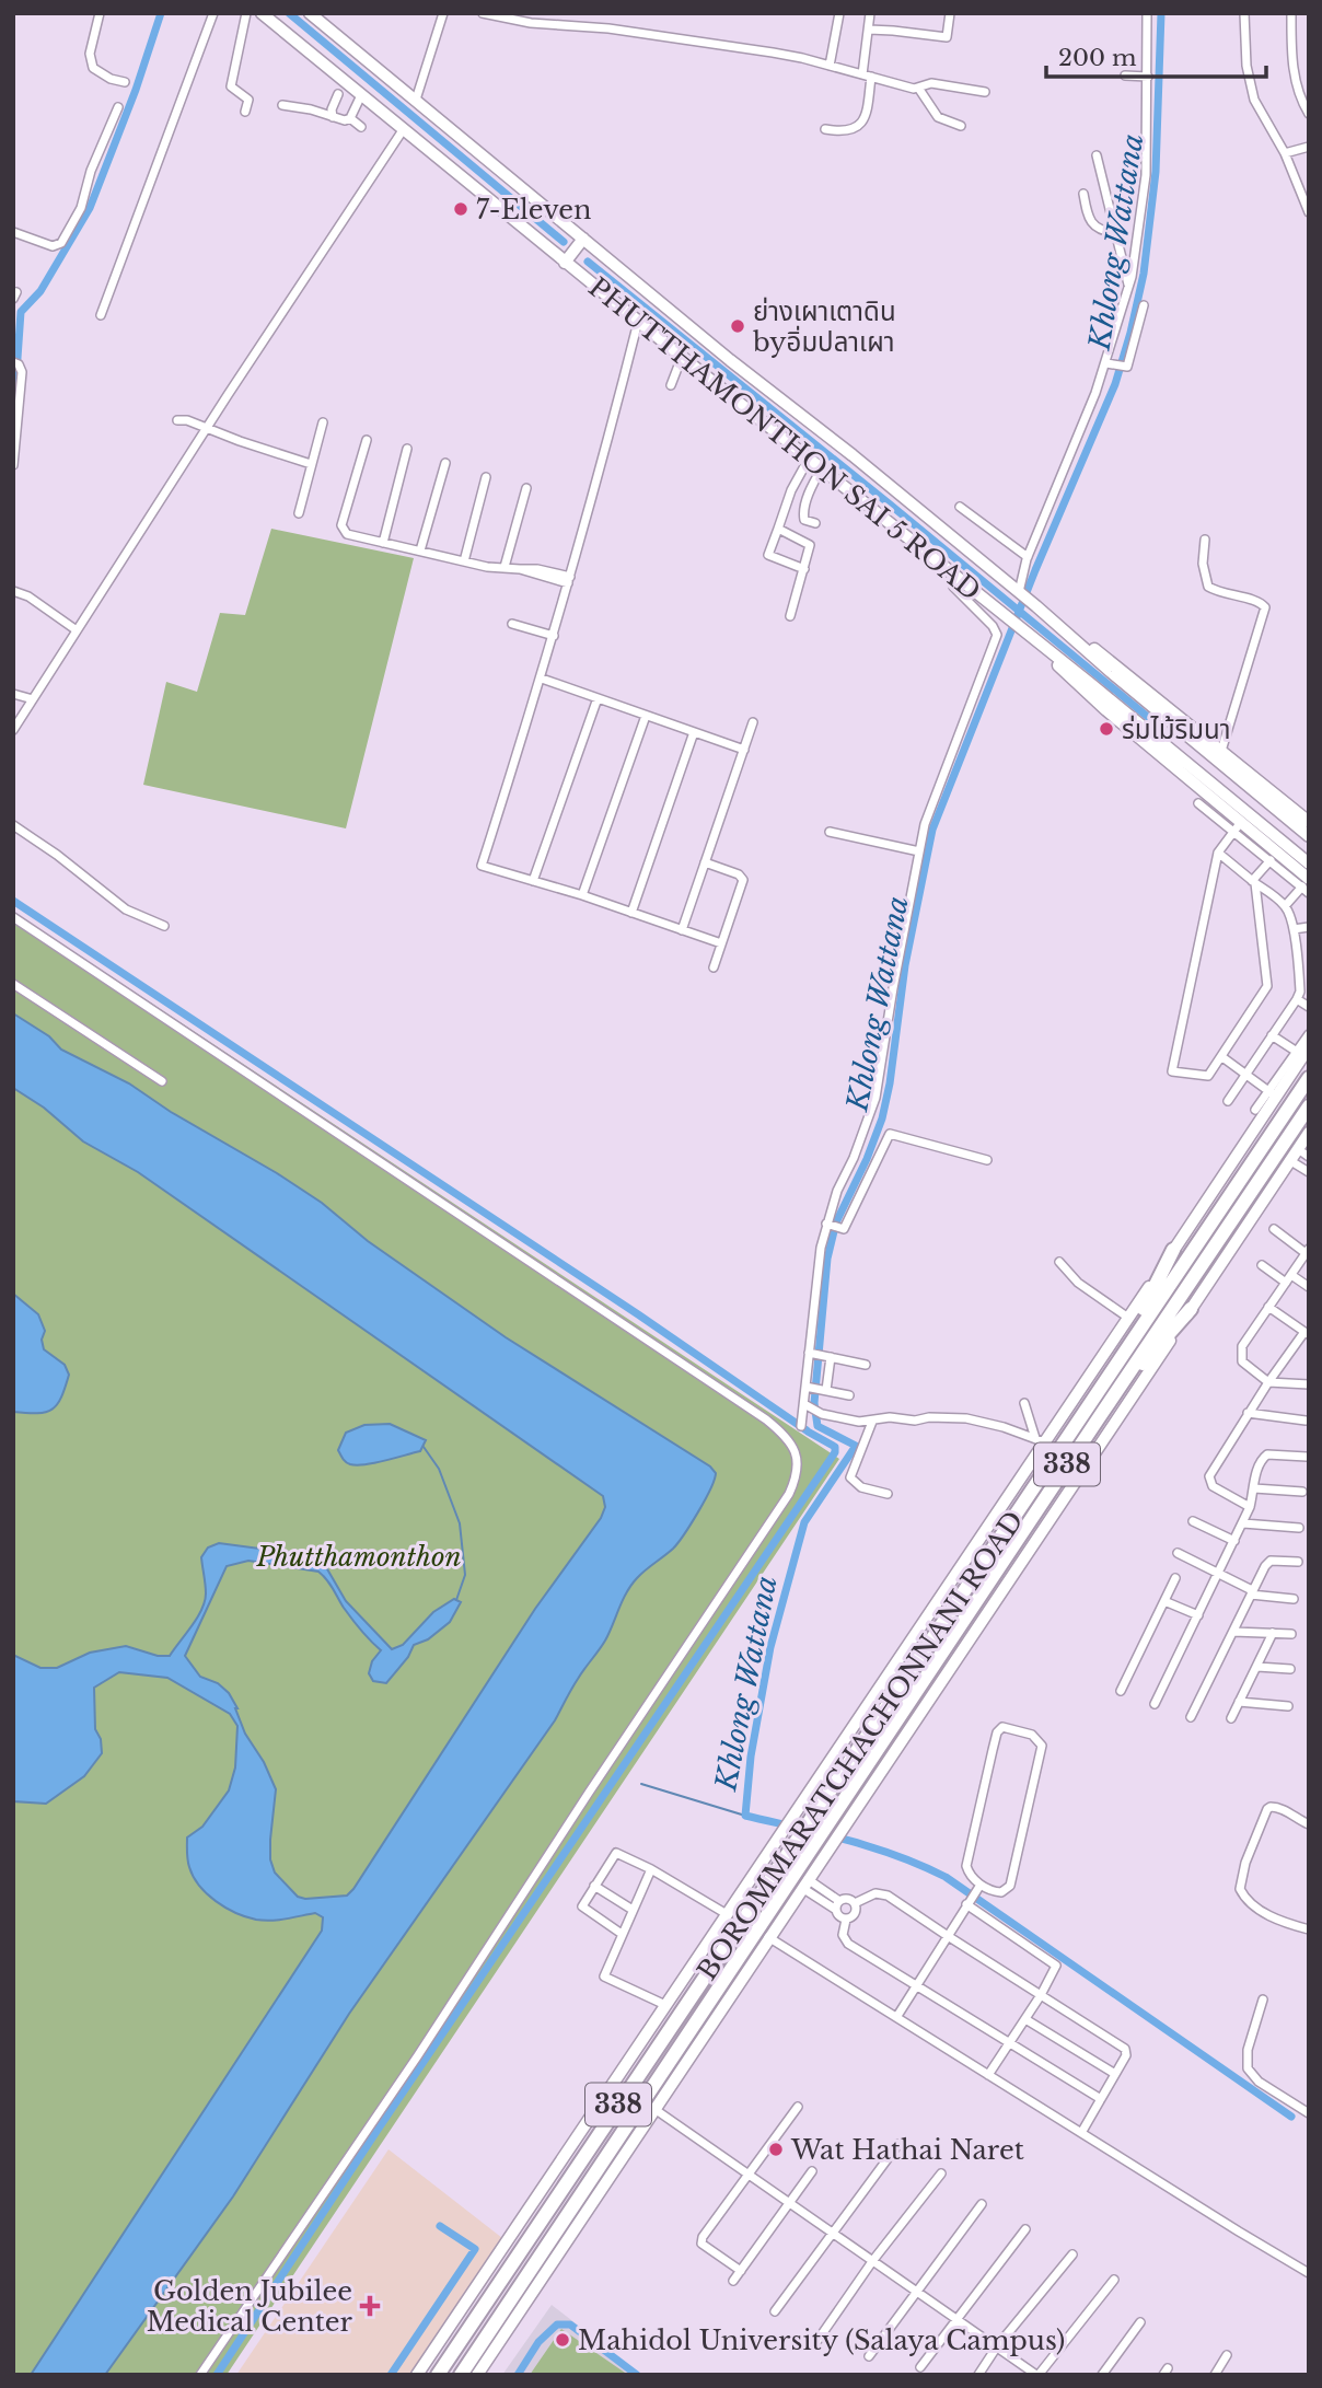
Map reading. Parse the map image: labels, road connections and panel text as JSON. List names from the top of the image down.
{
  "streets": {
    "highway": ["338", "BOROMMARATCHACHONNANI ROAD"],
    "main road": ["PHUTTHAMONTHON SAI 5 ROAD"]
  },
  "crossings": [
    ["338", "BOROMMARATCHACHONNANI ROAD"]
  ],
  "water": ["Khlong Wattana"],
  "parks": ["Phutthamonthon"],
  "places": {
    "other": [
      "7-Eleven",
      "ย่างเผาเตาดิน byอิ่มปลาเผา",
      "ร่มไม้ริมนา",
      "Wat Hathai Naret",
      "Mahidol University (Salaya Campus)"
    ],
    "health": ["Golden Jubilee Medical Center"]
  },
  "scale_bar": "200 m"
}
